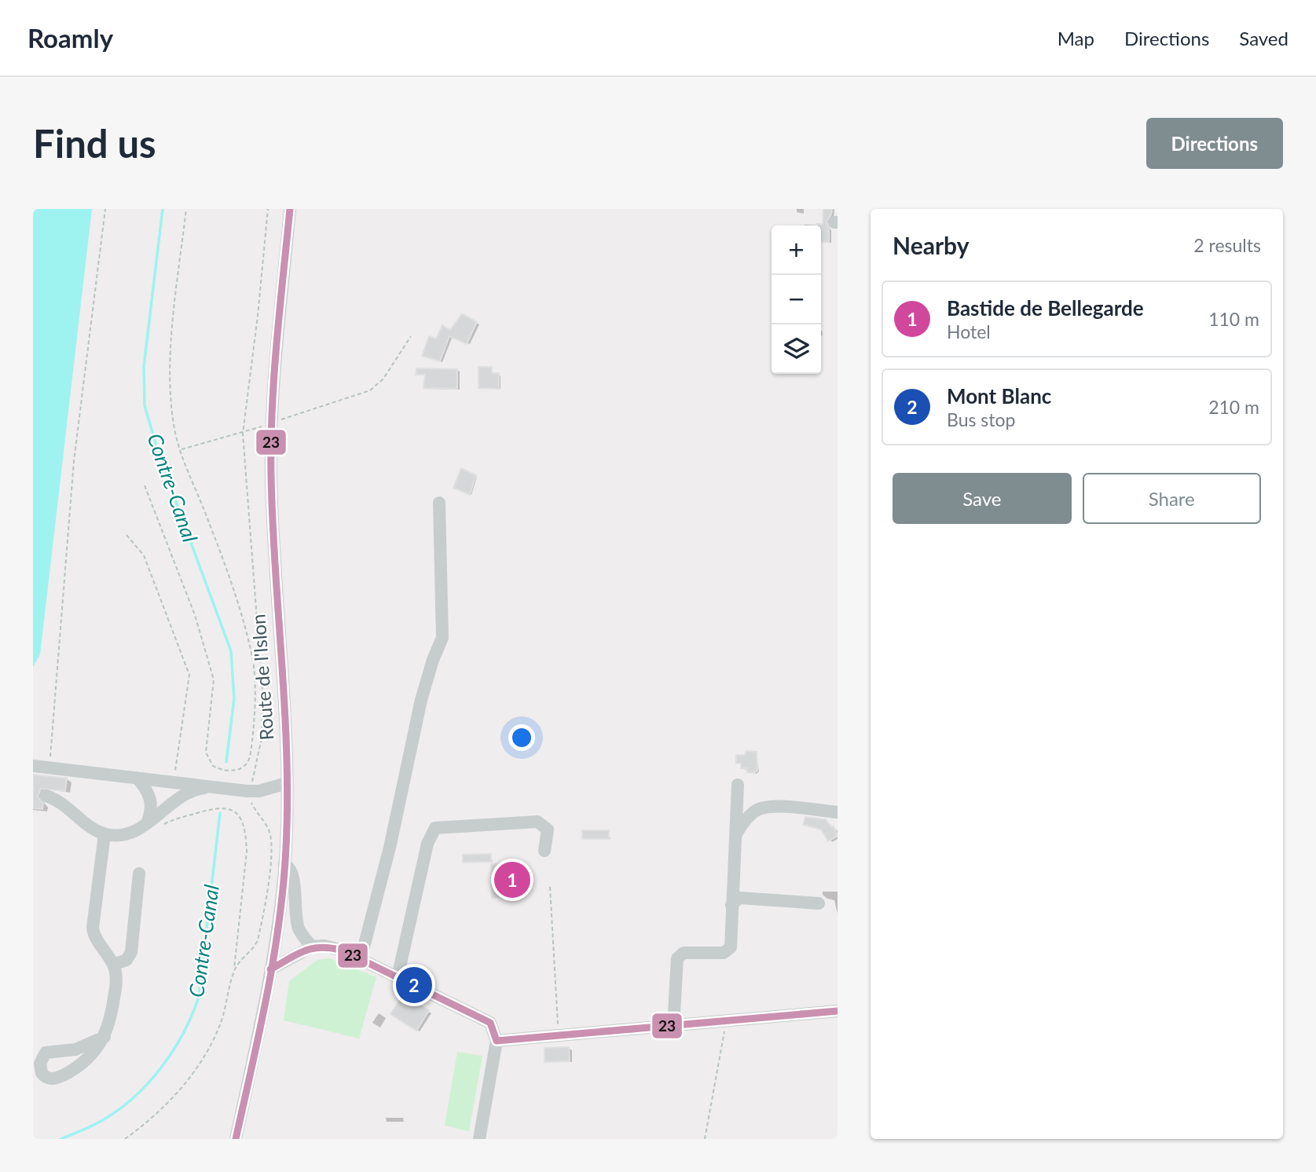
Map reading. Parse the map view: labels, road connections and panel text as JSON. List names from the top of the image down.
{
  "streets": {
    "street": ["Route de l'Islon"]
  },
  "water": ["Contre-Canal"],
  "lines": ["transit line 23"],
  "page": {
    "header": "Roamly",
    "nav": ["Map", "Directions", "Saved"],
    "buttons": [
      "Directions",
      ["Save", "Share"]
    ],
    "title": "Find us",
    "heading": ["Nearby", "2 results"],
    "map_buttons": ["+", "−"],
    "list": [
      {
        "mark": "1",
        "name": "Bastide de Bellegarde",
        "note": "Hotel",
        "value": "110 m"
      },
      {
        "mark": "2",
        "name": "Mont Blanc",
        "note": "Bus stop",
        "value": "210 m"
      }
    ],
    "pins": ["1", "2"]
  }
}
